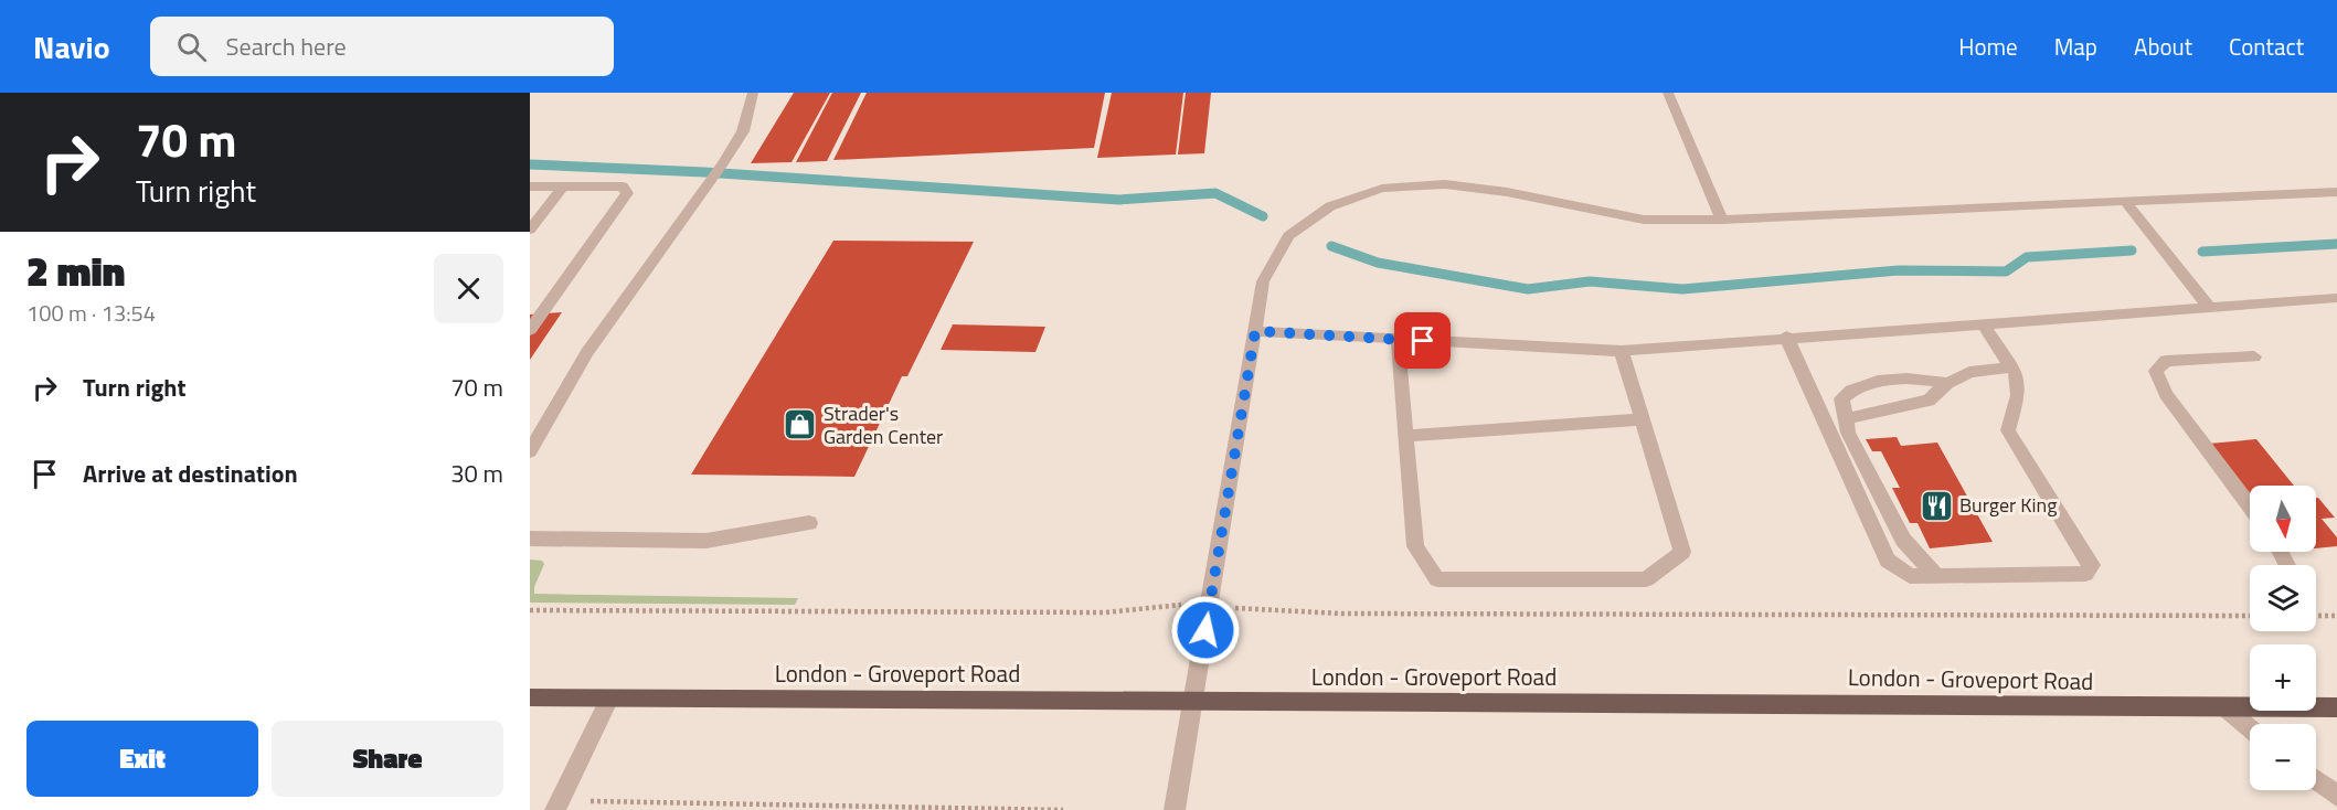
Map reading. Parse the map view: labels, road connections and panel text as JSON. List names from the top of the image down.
{
  "streets": {
    "main road": ["London - Groveport Road"]
  },
  "places": {
    "shop": ["Strader's Garden Center"],
    "restaurant": ["Burger King"]
  },
  "north": "bottom",
  "page": {
    "header": "Navio",
    "search": "Search here",
    "nav": [
      "Home",
      "Map",
      "About",
      "Contact"
    ],
    "turn": ["70 m", "Turn right"],
    "heading": ["2 min", "100 m · 13:54"],
    "list": [
      {
        "name": "Turn right",
        "value": "70 m"
      },
      {
        "name": "Arrive at destination",
        "value": "30 m"
      }
    ],
    "map_buttons": ["+", "−"],
    "buttons": ["Exit", "Share"]
  }
}
